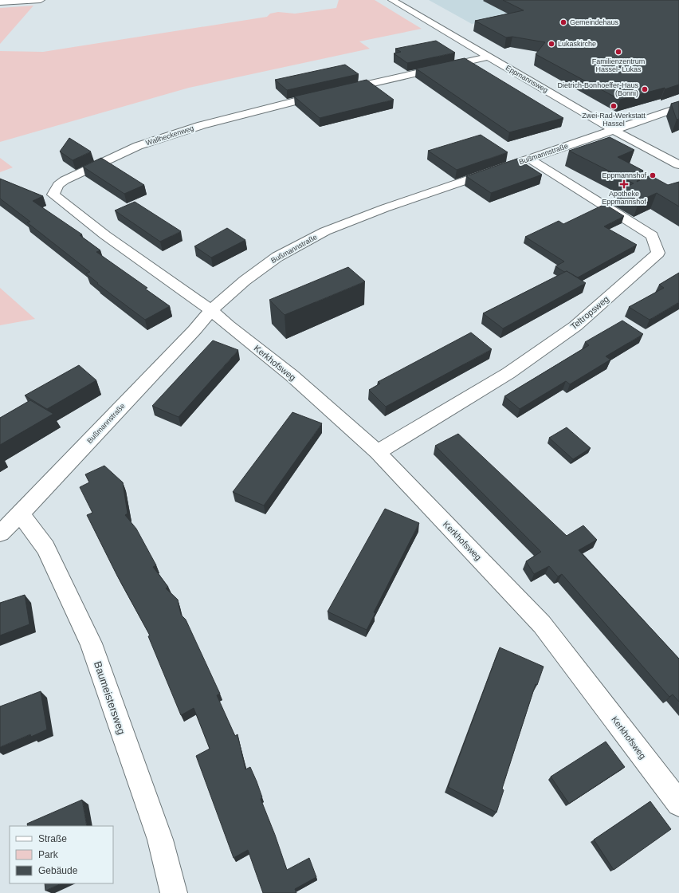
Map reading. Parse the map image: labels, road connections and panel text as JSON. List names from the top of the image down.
{
  "streets": {
    "street": [
      "Eppmannsweg",
      "Wallheckenweg",
      "Bußmannstraße",
      "Teltropsweg",
      "Kerkhofsweg",
      "Baumeistersweg"
    ]
  },
  "crossings": [
    ["Eppmannsweg", "Bußmannstraße"],
    ["Wallheckenweg", "Bußmannstraße"],
    ["Wallheckenweg", "Kerkhofsweg"],
    ["Bußmannstraße", "Teltropsweg"],
    ["Bußmannstraße", "Kerkhofsweg"],
    ["Bußmannstraße", "Baumeistersweg"],
    ["Teltropsweg", "Kerkhofsweg"]
  ],
  "places": {
    "other": [
      "Gemeindehaus",
      "Lukaskirche",
      "Familienzentrum Hassel- Lukas",
      "Dietrich-Bonhoeffer-Haus (Bonni)",
      "Zwei-Rad-Werkstatt Hassel",
      "Eppmannshof"
    ],
    "health": ["Apotheke Eppmannshof"]
  },
  "legend": ["Straße", "Park", "Gebäude"]
}
